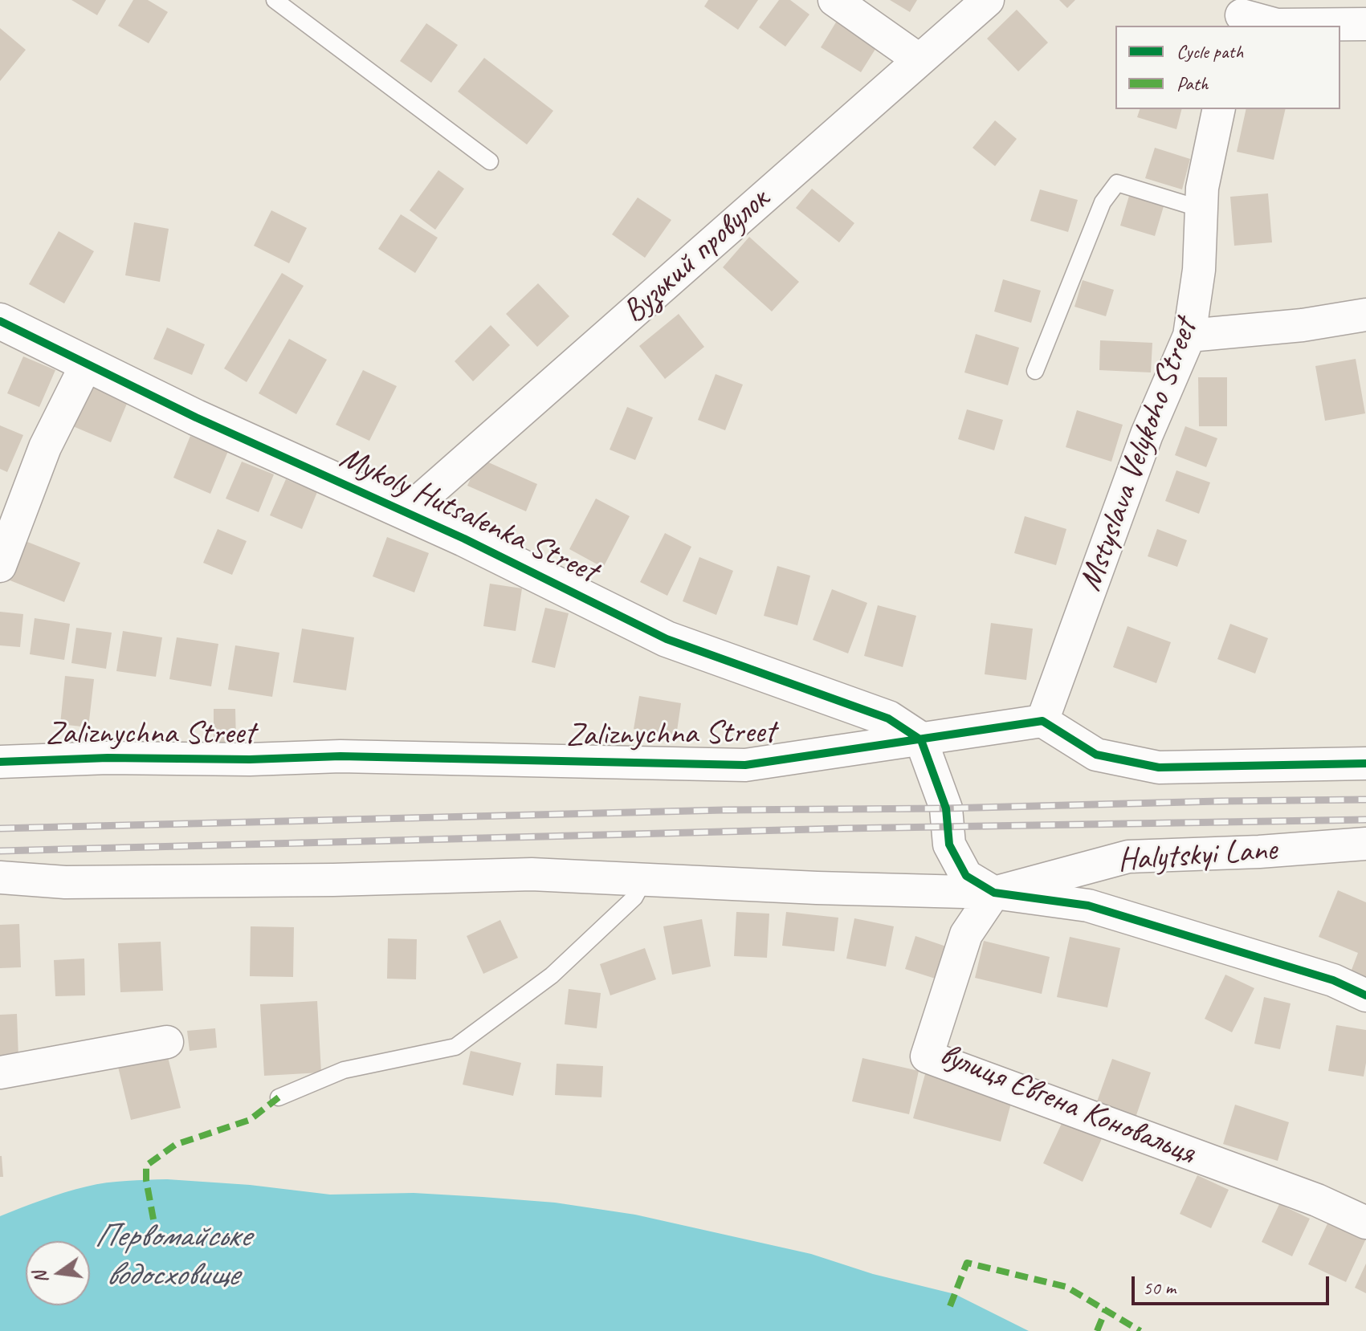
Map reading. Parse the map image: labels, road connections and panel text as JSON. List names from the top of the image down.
{
  "streets": {
    "street": [
      "Вузький провулок",
      "Mstyslava Velykoho Street",
      "Mykoly Hutsalenka Street",
      "Zaliznychna Street",
      "Halytskyi Lane",
      "вулиця Євгена Коновальця"
    ]
  },
  "crossings": [
    ["Вузький провулок", "Mykoly Hutsalenka Street"],
    ["Mstyslava Velykoho Street", "Zaliznychna Street"],
    ["Mykoly Hutsalenka Street", "Zaliznychna Street"],
    ["Halytskyi Lane", "вулиця Євгена Коновальця"]
  ],
  "water": ["Первомайське водосховище"],
  "legend": ["Cycle path", "Path"],
  "scale_bar": "50 m",
  "north": "left"
}
